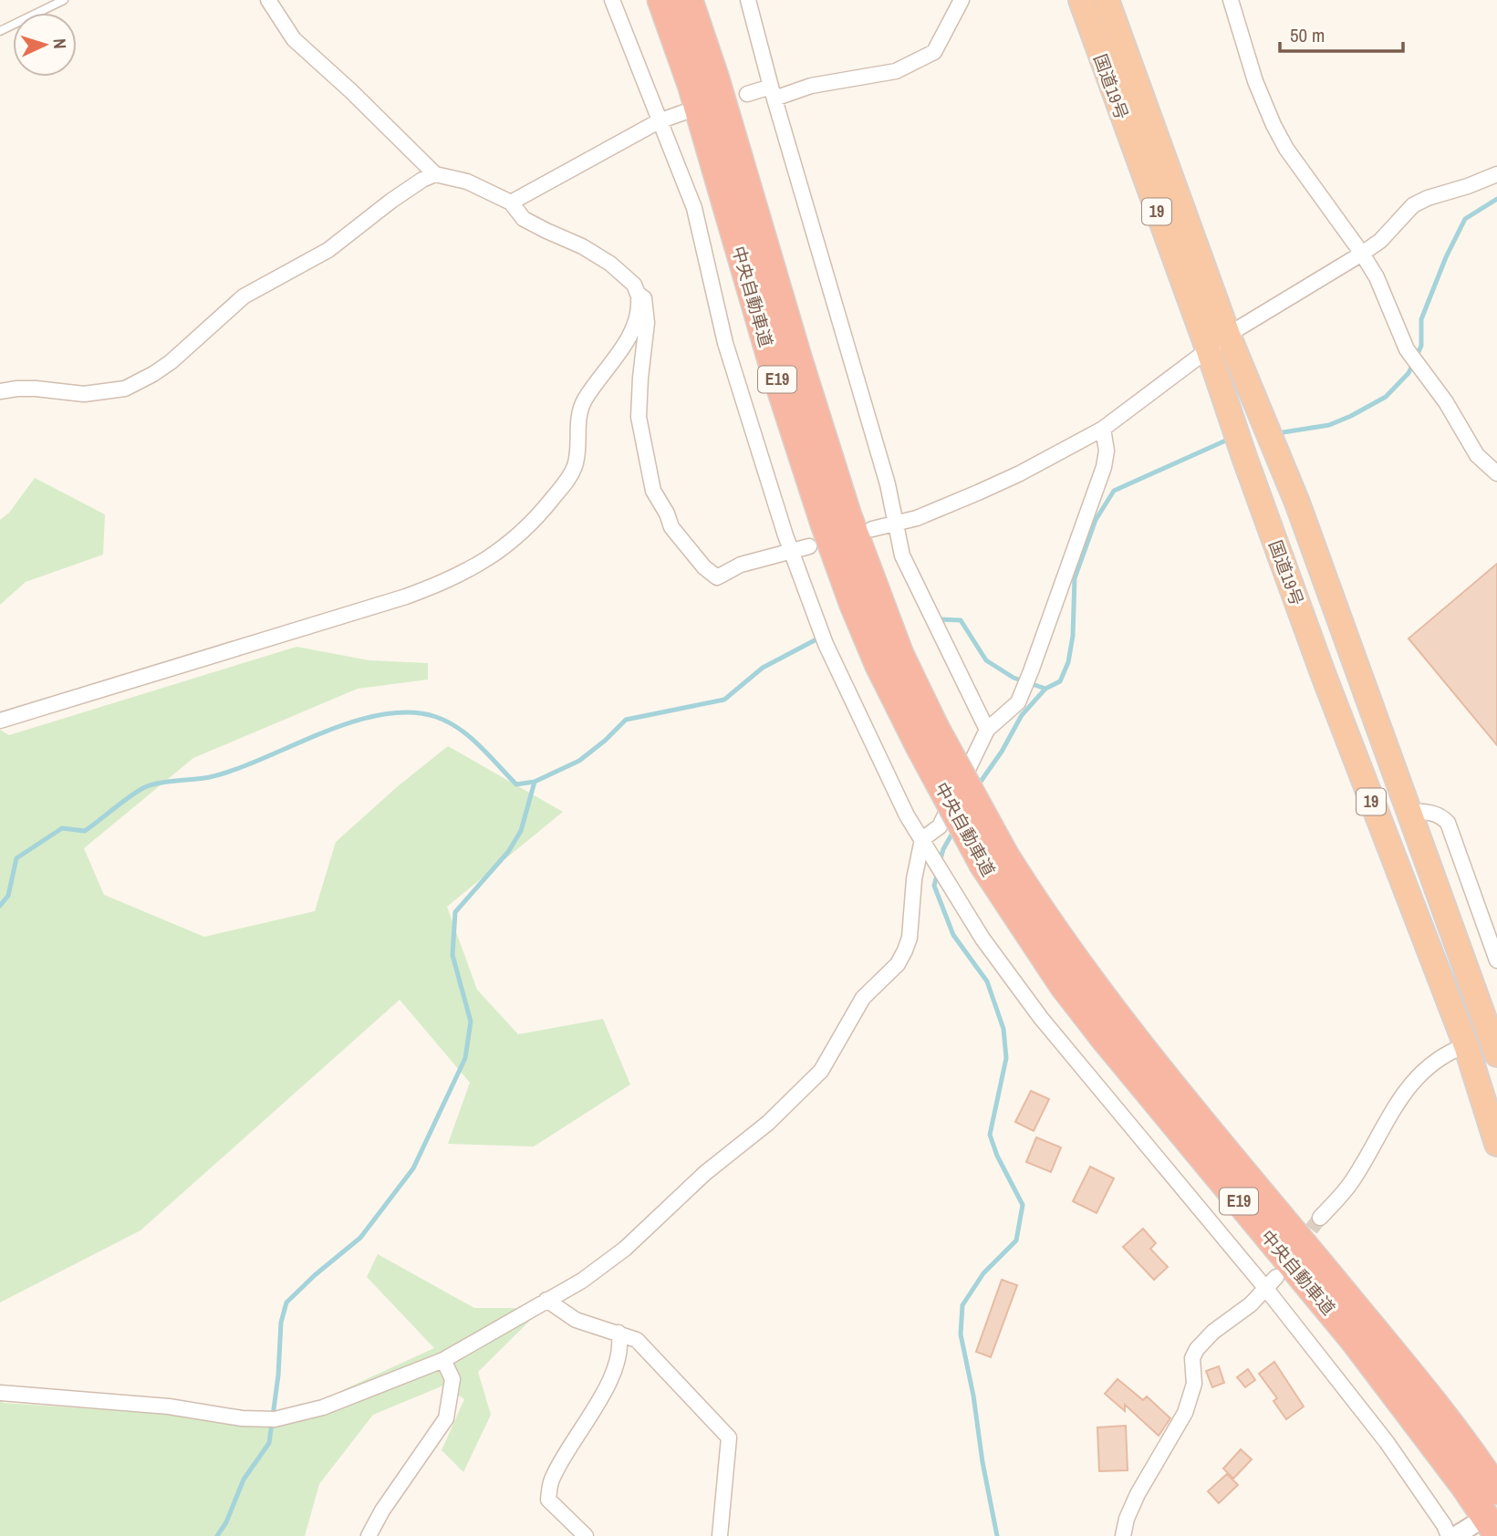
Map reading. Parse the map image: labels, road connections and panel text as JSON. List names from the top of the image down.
{
  "streets": {
    "highway": [
      "国道19号",
      "19",
      "中央自動車道",
      "E19"
    ]
  },
  "scale_bar": "50 m",
  "north": "right"
}
